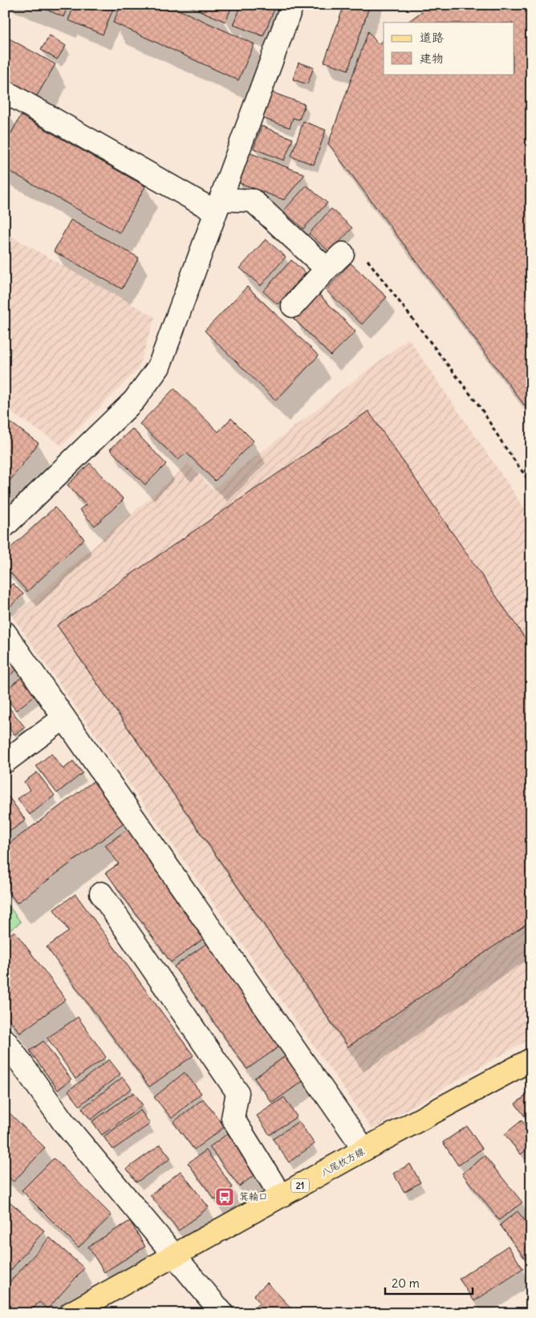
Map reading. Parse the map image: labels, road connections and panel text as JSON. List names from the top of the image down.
{
  "streets": {
    "main road": ["八尾枚方線", "21"]
  },
  "places": {
    "bus stop": ["箕輪口"]
  },
  "legend": ["道路", "建物"],
  "scale_bar": "20 m"
}
